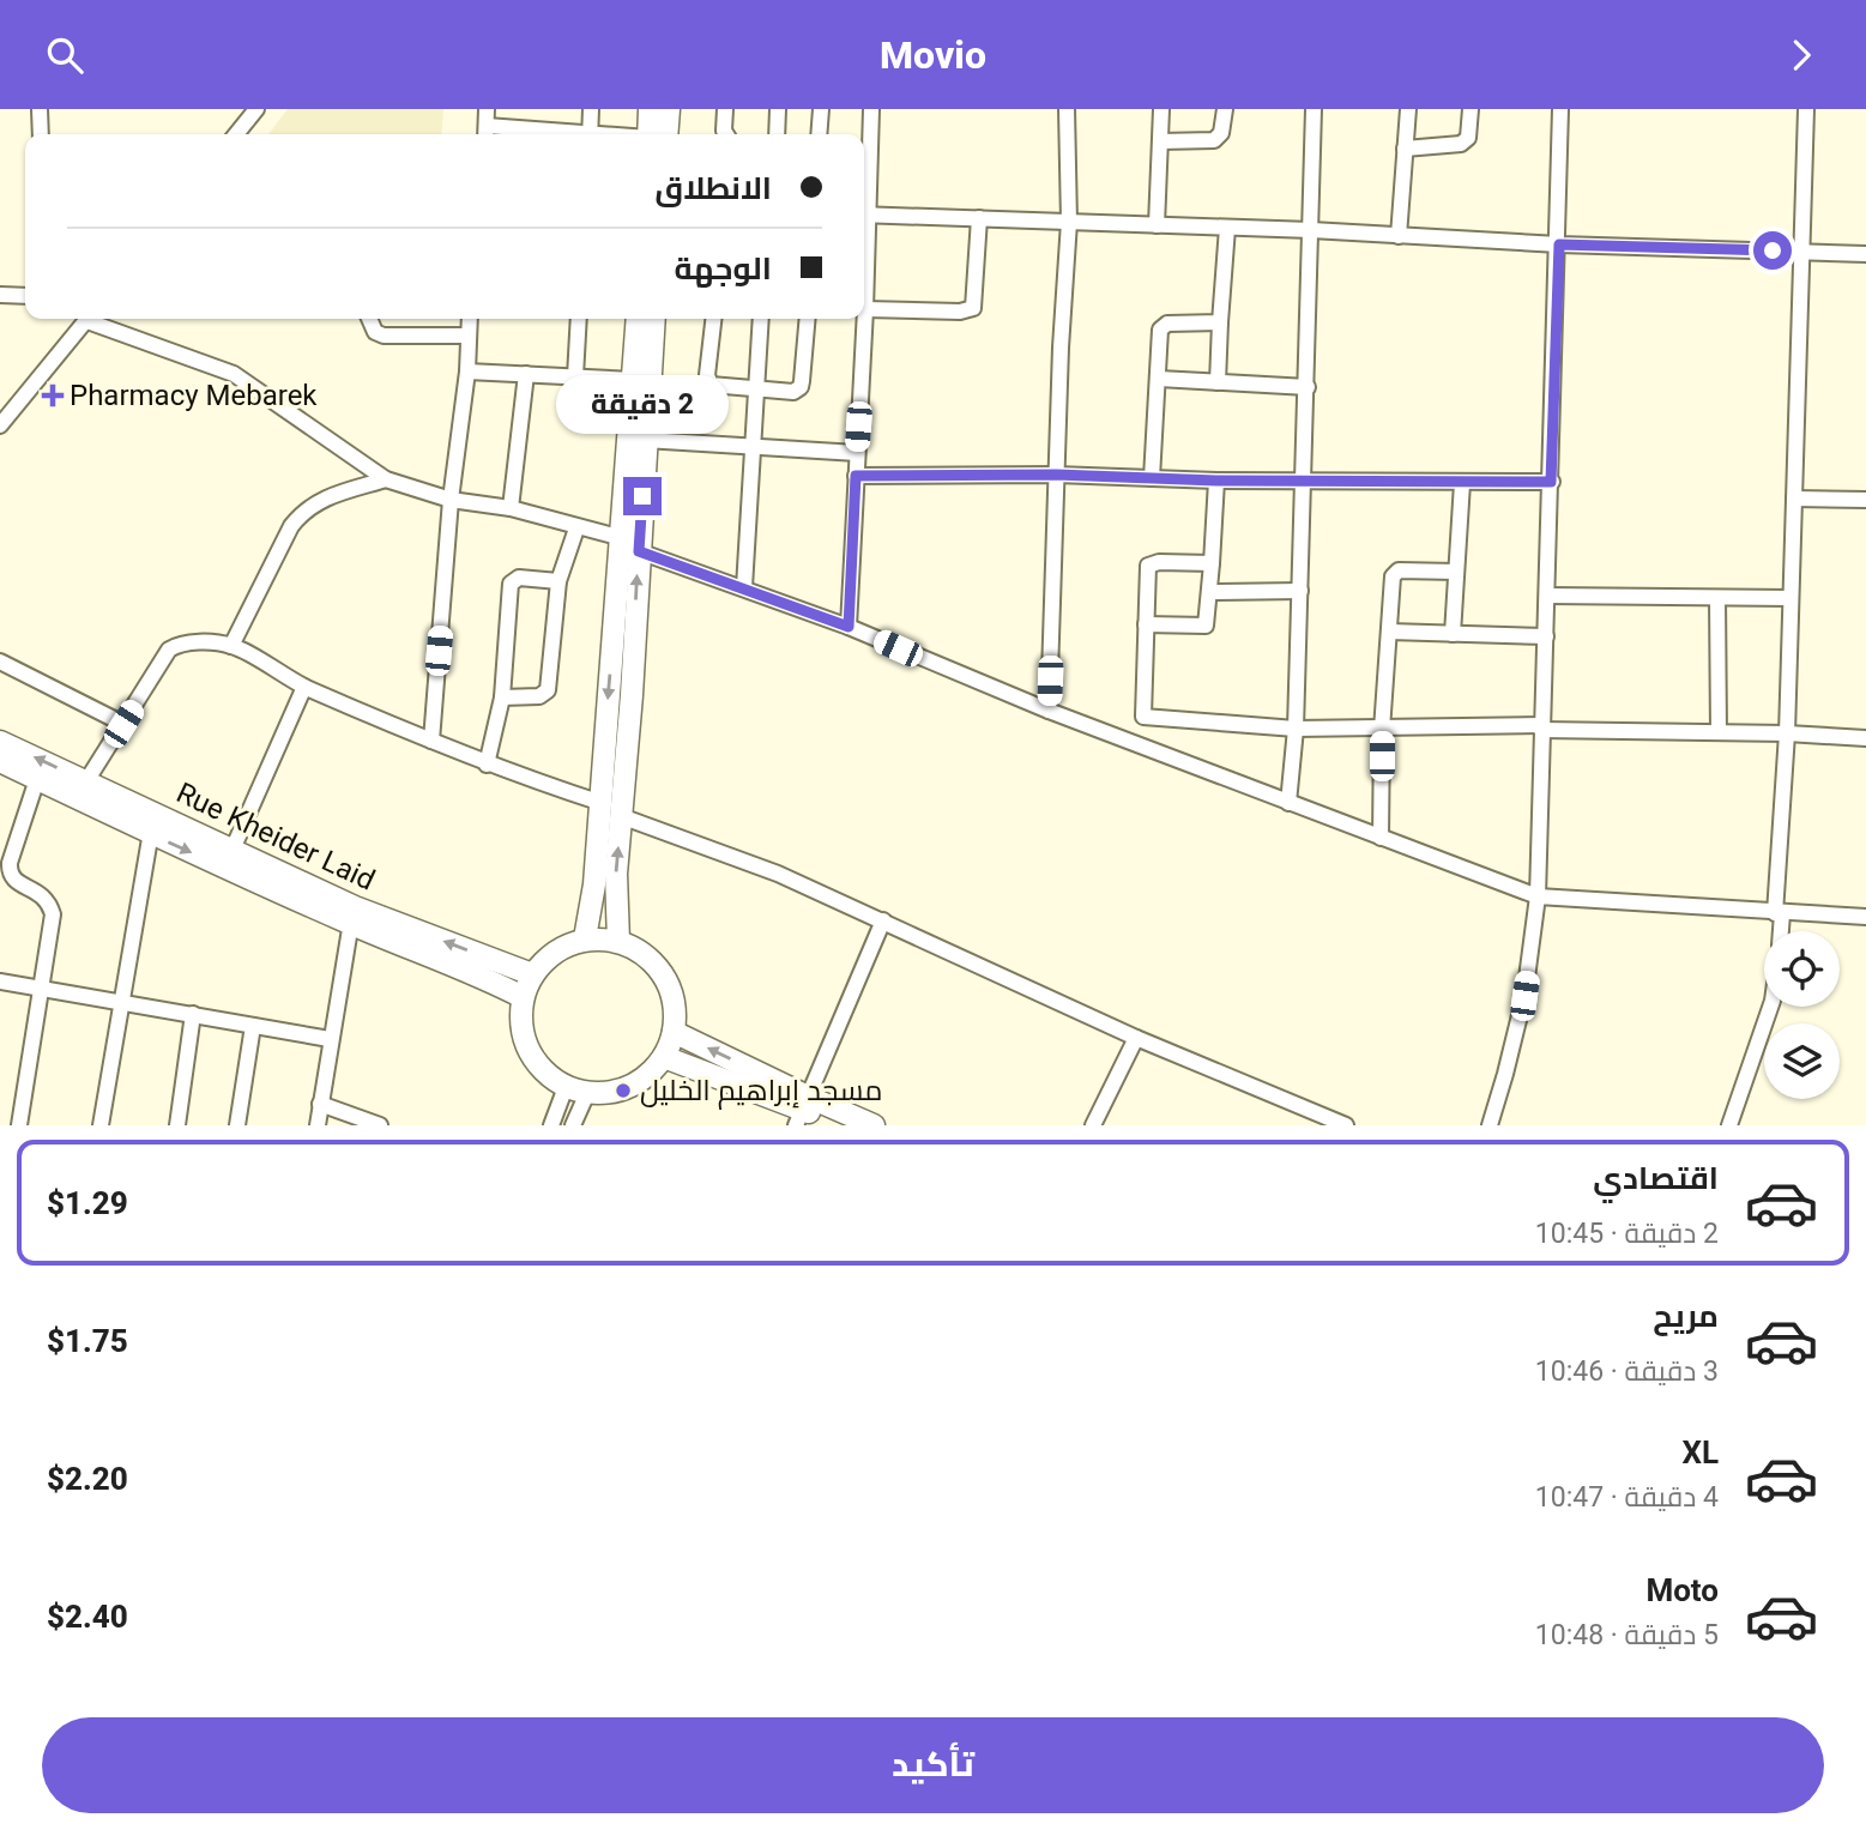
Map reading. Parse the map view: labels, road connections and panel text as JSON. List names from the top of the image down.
{
  "streets": {
    "street": ["Rue Kheider Laid"]
  },
  "places": {
    "health": ["Pharmacy Mebarek"],
    "other": ["مسجد إبراهيم الخليل"]
  },
  "page": {
    "header": "Movio",
    "banner": ["الانطلاق", "الوجهة"],
    "bubble": "2 دقيقة",
    "list": [
      {
        "name": "اقتصادي",
        "note": "2 دقيقة · 10:45",
        "value": "$1.29"
      },
      {
        "name": "مريح",
        "note": "3 دقيقة · 10:46",
        "value": "$1.75"
      },
      {
        "name": "XL",
        "note": "4 دقيقة · 10:47",
        "value": "$2.20"
      },
      {
        "name": "Moto",
        "note": "5 دقيقة · 10:48",
        "value": "$2.40"
      }
    ],
    "buttons": "تأكيد"
  }
}
